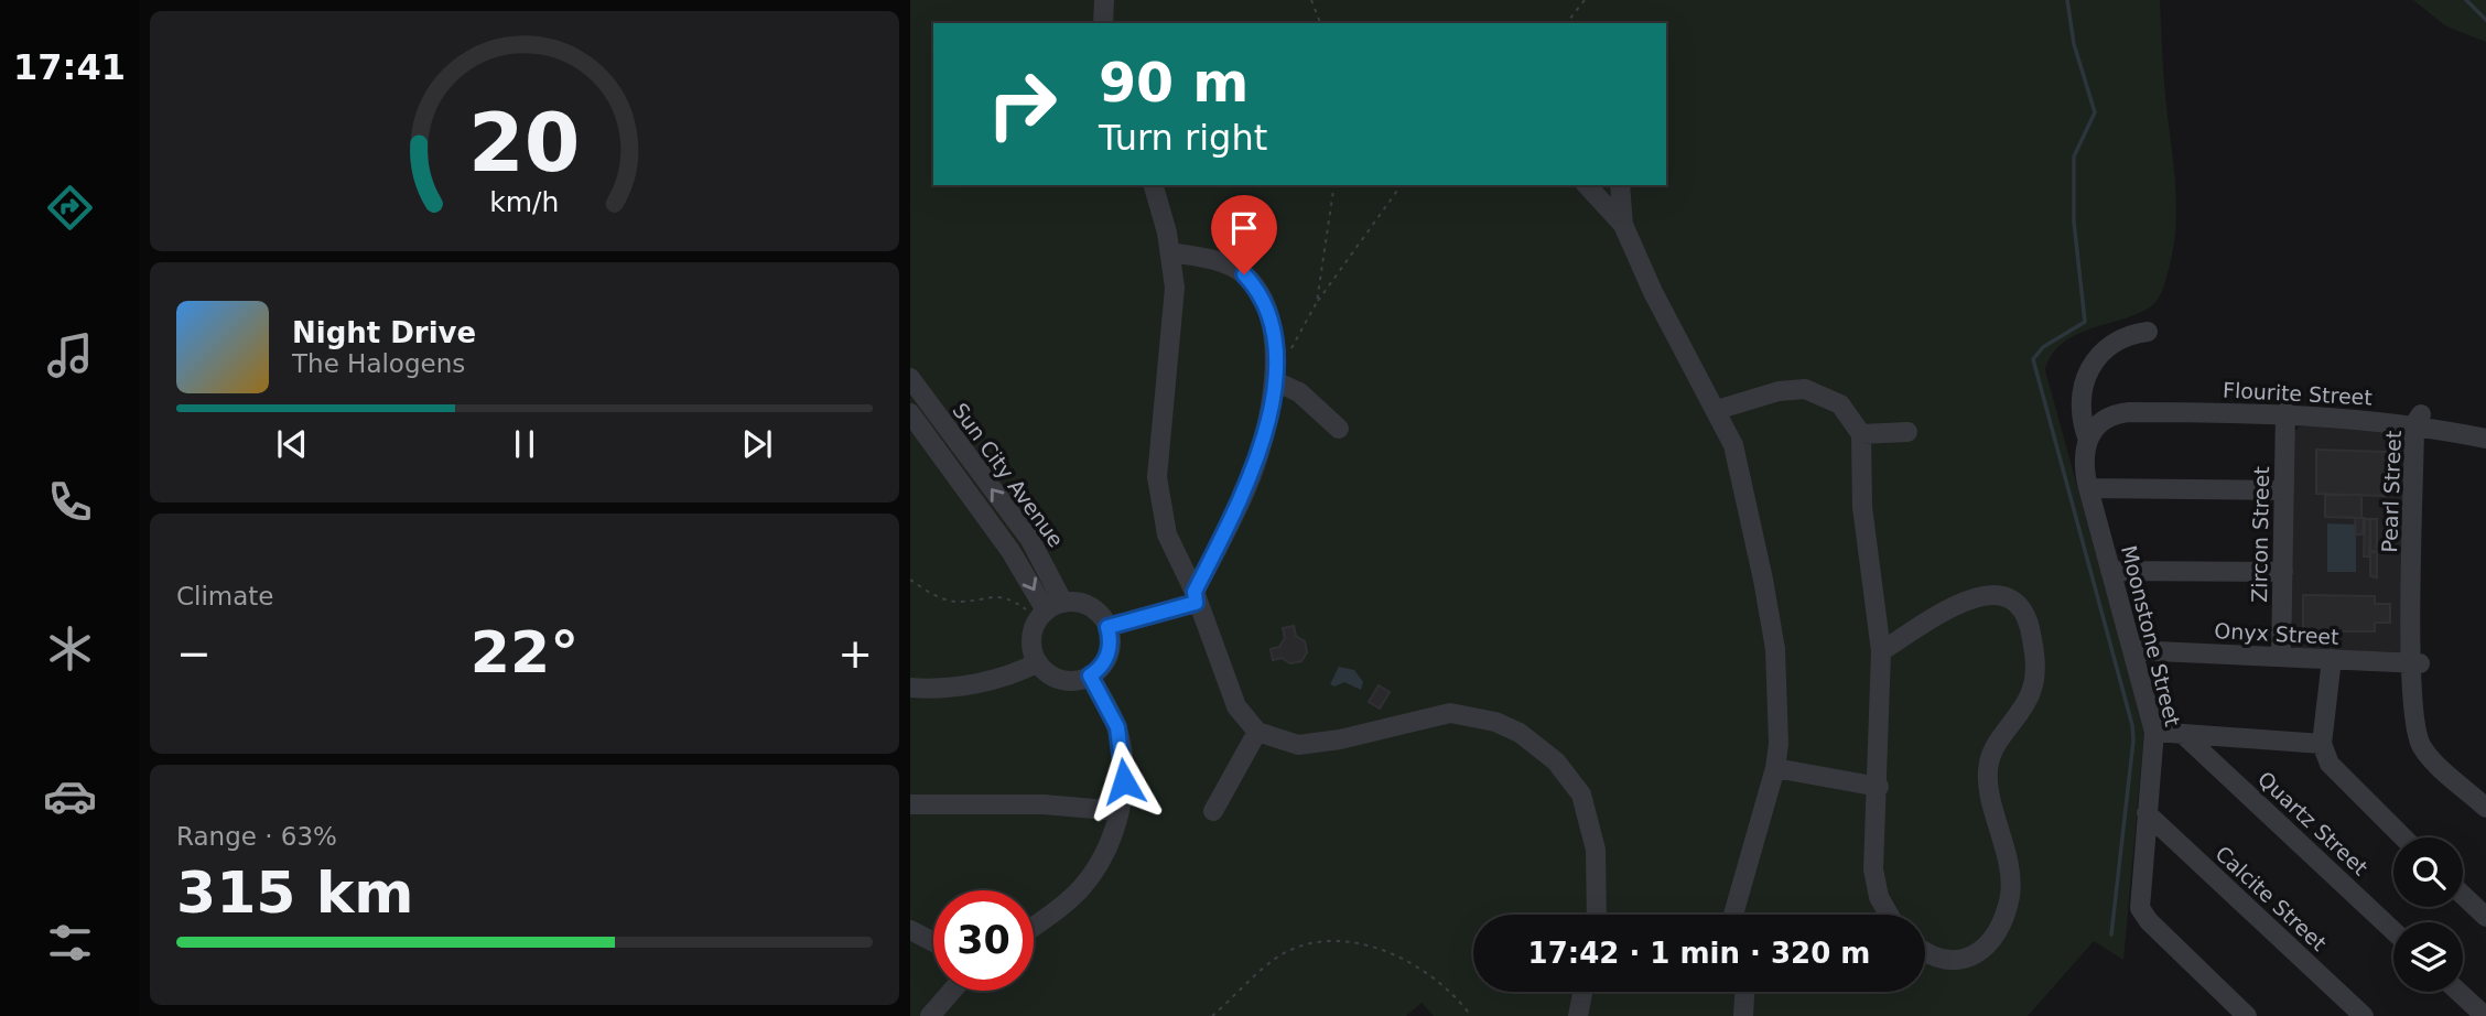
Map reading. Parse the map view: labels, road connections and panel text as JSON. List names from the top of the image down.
{
  "streets": {
    "street": [
      "Flourite Street",
      "Sun City Avenue",
      "Pearl Street",
      "Zircon Street",
      "Onyx Street",
      "Moonstone Street",
      "Quartz Street",
      "Calcite Street"
    ]
  },
  "crossings": [
    ["Flourite Street", "Pearl Street"],
    ["Flourite Street", "Zircon Street"],
    ["Flourite Street", "Moonstone Street"],
    ["Pearl Street", "Onyx Street"],
    ["Zircon Street", "Onyx Street"],
    ["Onyx Street", "Moonstone Street"],
    ["Moonstone Street", "Calcite Street"]
  ],
  "page": {
    "tabs": "17:41",
    "turn": ["90 m", "Turn right"],
    "song": ["Night Drive", "The Halogens"],
    "tile": [
      "Climate",
      ["Range · 63%", "315 km"]
    ],
    "heat": ["−", "22°", "+"],
    "limit": "30",
    "trip": "17:42 · 1 min · 320 m",
    "gauge": ["20", "km/h"]
  }
}
